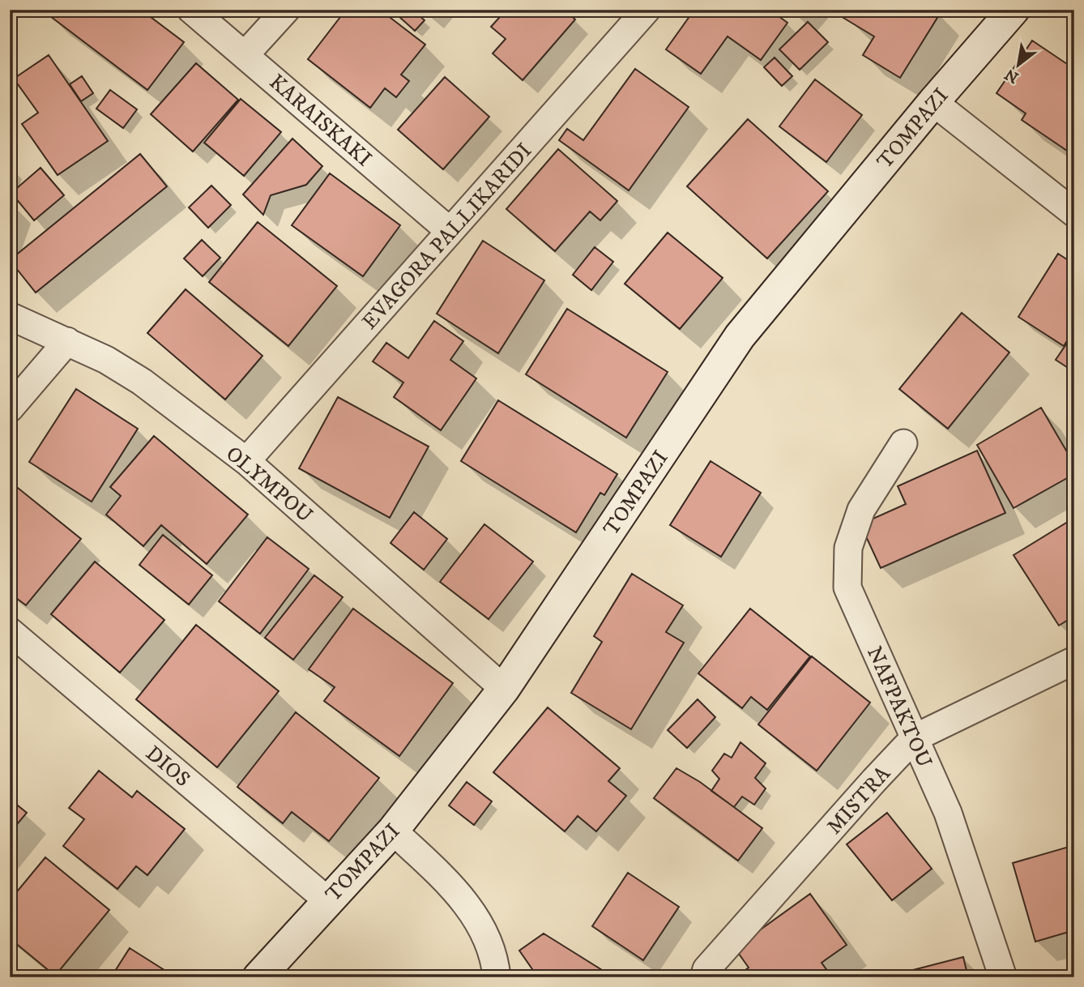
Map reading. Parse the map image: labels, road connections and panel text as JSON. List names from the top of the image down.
{
  "streets": {
    "street": [
      "KARAISKAKI",
      "TOMPAZI",
      "EVAGORA PALLIKARIDI",
      "OLYMPOU",
      "NAFPAKTOU",
      "DIOS",
      "MISTRA"
    ]
  },
  "crossings": [
    ["KARAISKAKI", "EVAGORA PALLIKARIDI"],
    ["TOMPAZI", "OLYMPOU"],
    ["TOMPAZI", "DIOS"],
    ["EVAGORA PALLIKARIDI", "OLYMPOU"],
    ["NAFPAKTOU", "MISTRA"]
  ],
  "north": "bottom left"
}
